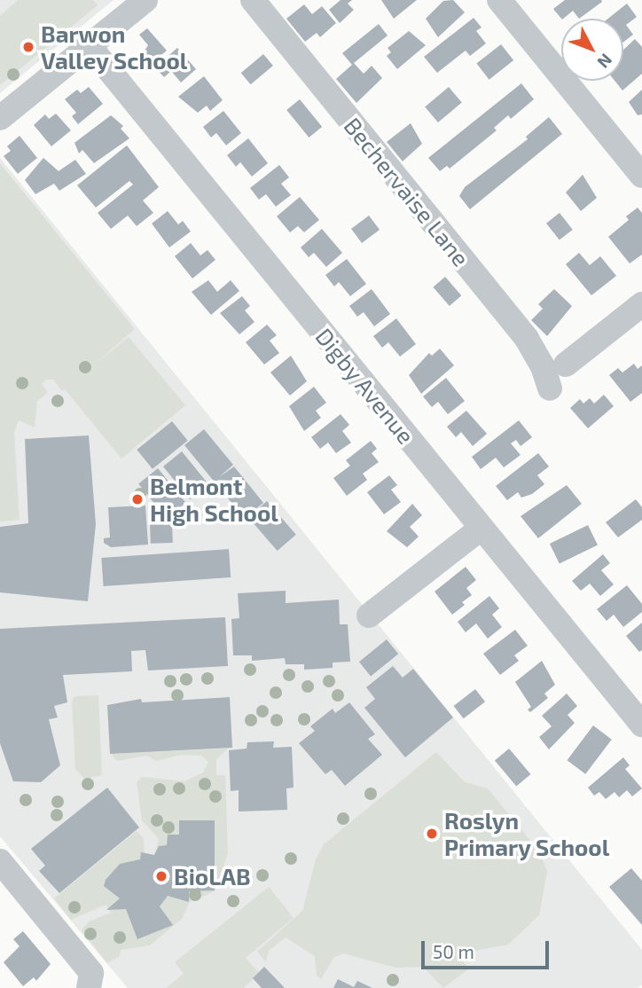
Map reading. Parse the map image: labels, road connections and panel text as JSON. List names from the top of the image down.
{
  "streets": {
    "street": ["Bechervaise Lane", "Digby Avenue"]
  },
  "places": [
    "Barwon Valley School",
    "Belmont High School",
    "Roslyn Primary School",
    "BioLAB"
  ],
  "scale_bar": "50 m",
  "north": "bottom right"
}
